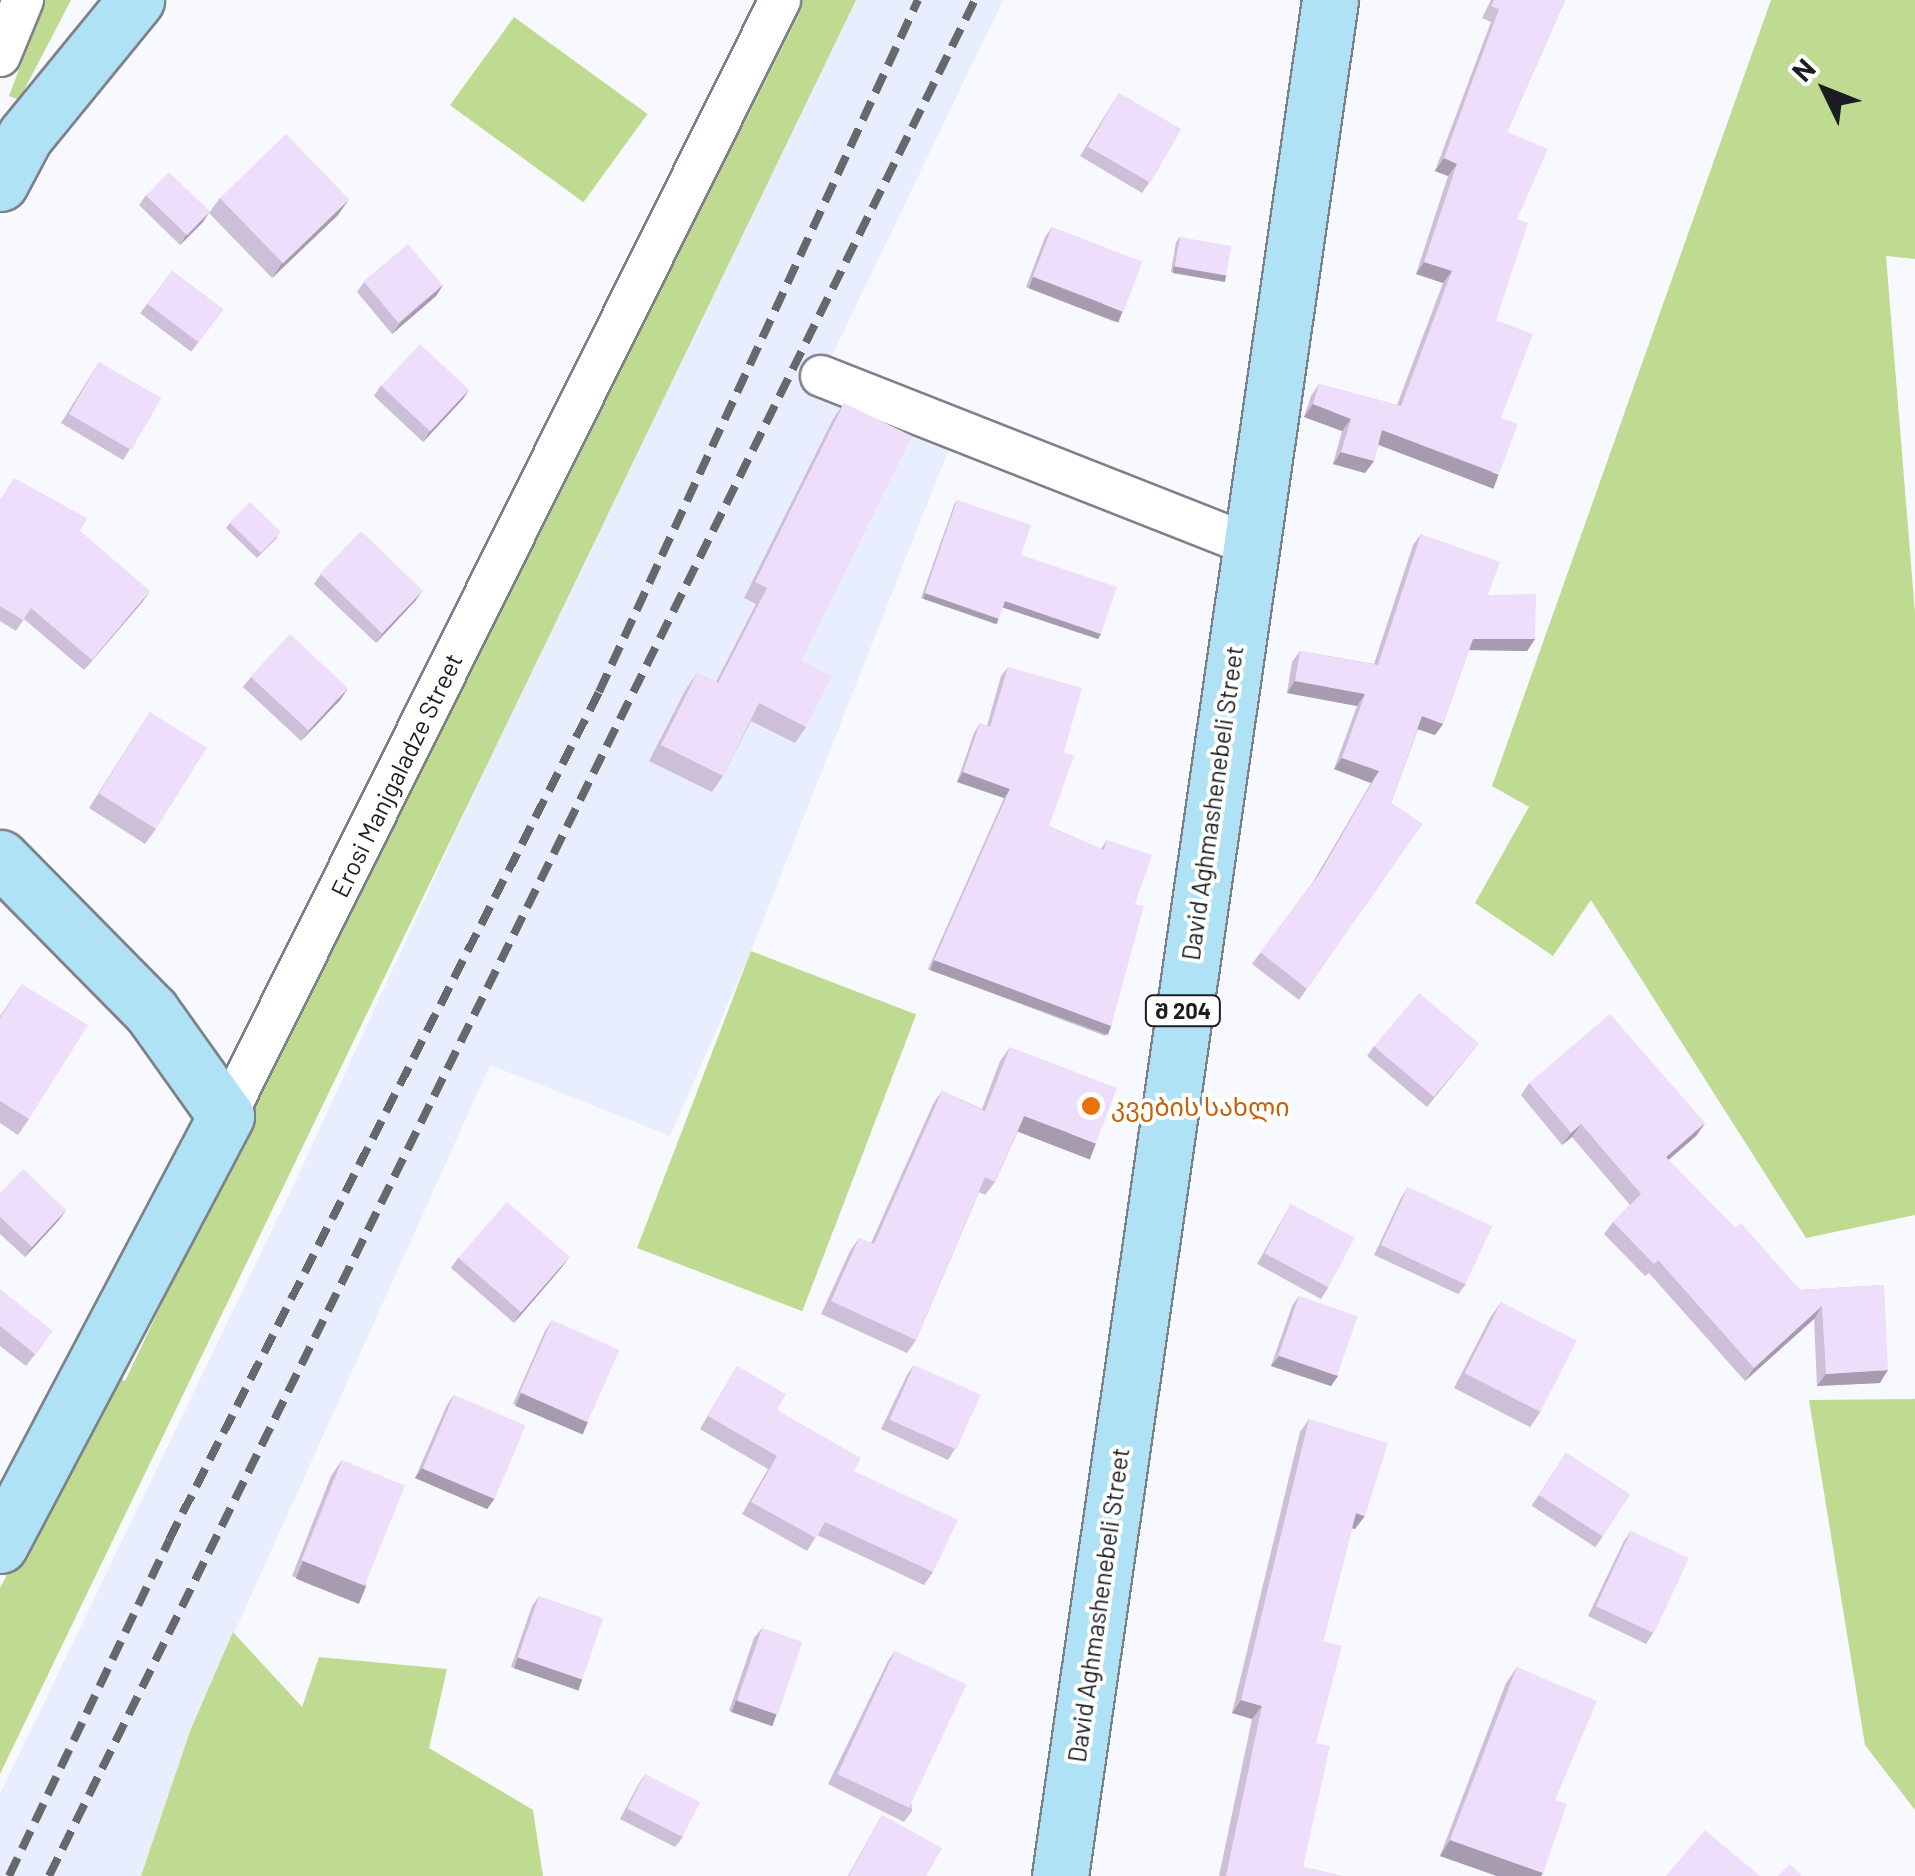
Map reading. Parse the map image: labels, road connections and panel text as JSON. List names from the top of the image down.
{
  "streets": {
    "main road": ["Erosi Manjgaladze Street", "David Aghmashenebeli Street", "შ 204"]
  },
  "places": ["კვების სახლი"],
  "north": "top left"
}
